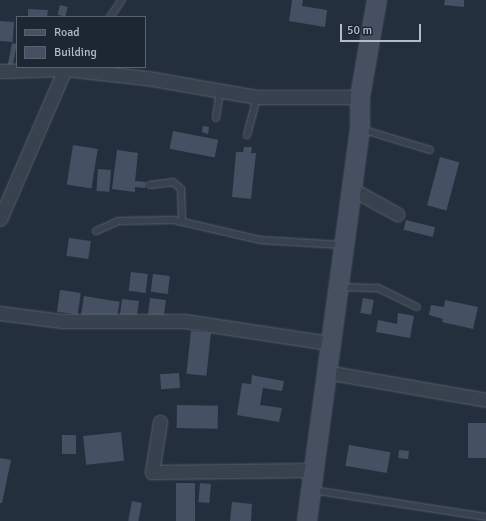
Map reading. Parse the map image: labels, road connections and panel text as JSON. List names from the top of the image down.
{
  "legend": ["Road", "Building"],
  "scale_bar": "50 m"
}
